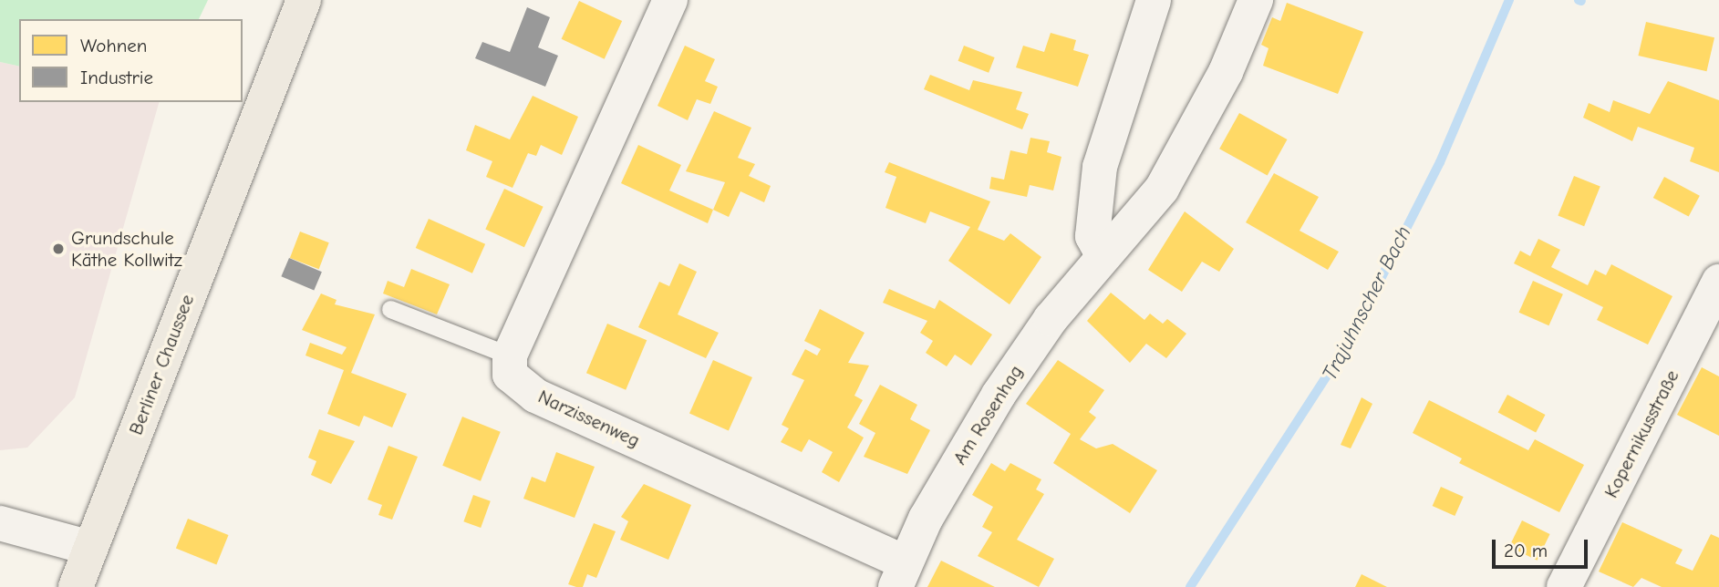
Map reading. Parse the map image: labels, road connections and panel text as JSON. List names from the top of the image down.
{
  "streets": {
    "main road": ["Berliner Chaussee"],
    "street": ["Am Rosenhag", "Narzissenweg", "Kopernikusstraße"]
  },
  "crossings": [
    ["Am Rosenhag", "Narzissenweg"]
  ],
  "water": ["Trajuhnscher Bach"],
  "places": ["Grundschule Käthe Kollwitz"],
  "legend": ["Wohnen", "Industrie"],
  "scale_bar": "20 m"
}
